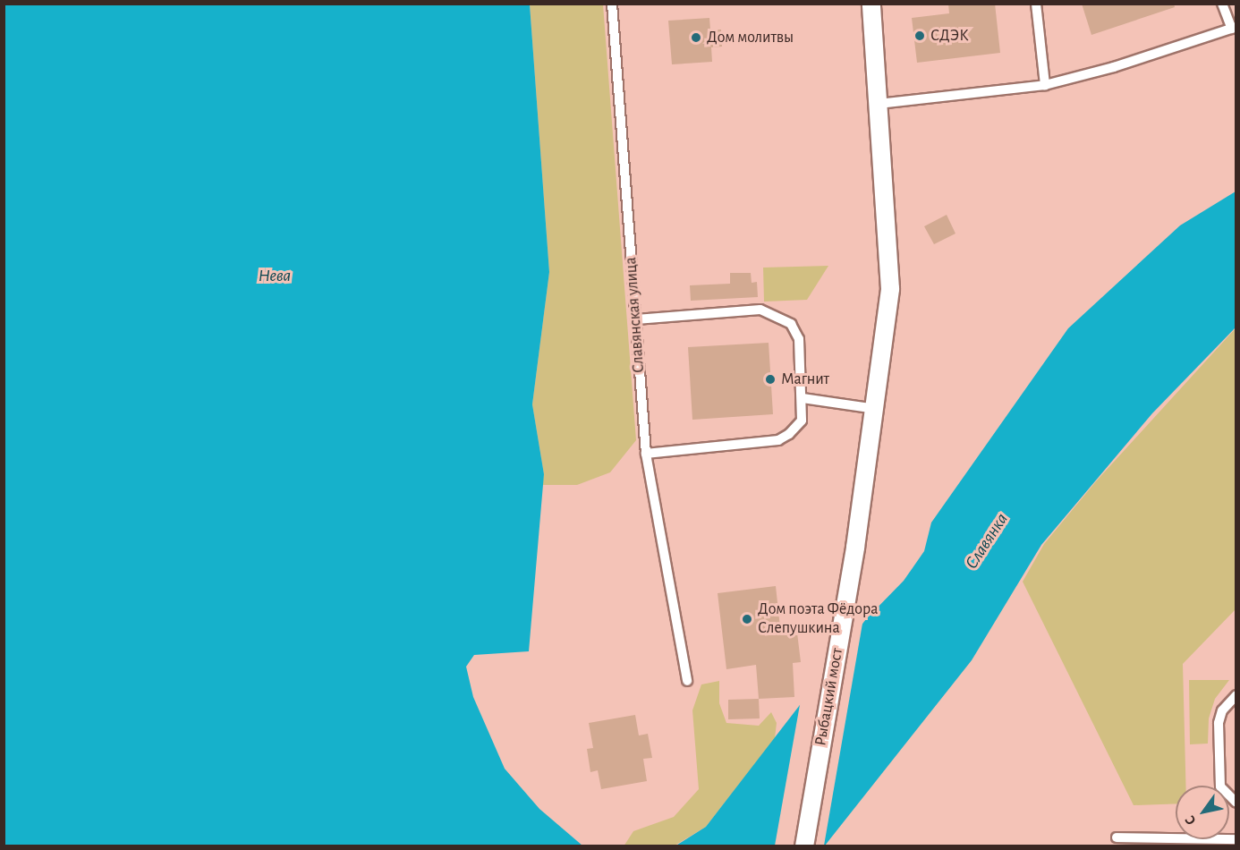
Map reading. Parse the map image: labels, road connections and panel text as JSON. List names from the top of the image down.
{
  "streets": {
    "street": ["Рыбацкий мост"],
    "lane": ["Славянская улица"]
  },
  "water": ["Нева", "Славянка"],
  "places": [
    "СДЭК",
    "Дом молитвы",
    "Магнит",
    "Дом поэта Фёдора Слепушкина"
  ],
  "north": "bottom left"
}
